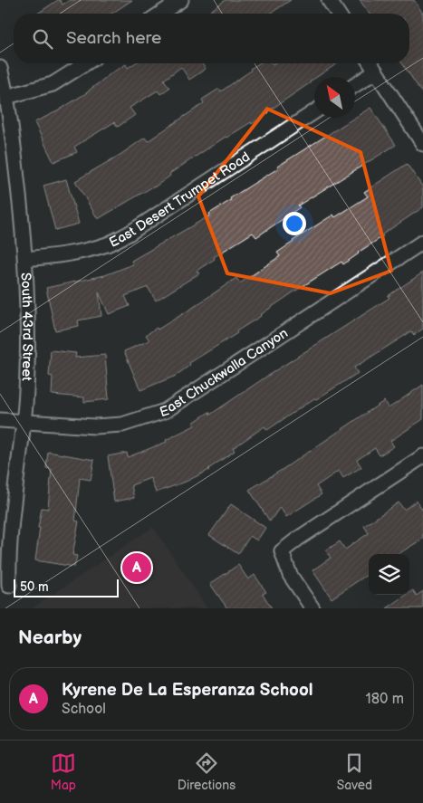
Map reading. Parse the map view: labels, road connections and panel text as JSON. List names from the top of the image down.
{
  "streets": {
    "street": ["East Desert Trumpet Road", "South 43rd Street", "East Chuckwalla Canyon"]
  },
  "crossings": [
    ["East Desert Trumpet Road", "South 43rd Street"],
    ["South 43rd Street", "East Chuckwalla Canyon"]
  ],
  "scale_bar": "50 m",
  "north": "top left",
  "page": {
    "search": "Search here",
    "pins": "A",
    "scale": "50 m",
    "heading": "Nearby",
    "list": [
      {
        "mark": "A",
        "name": "Kyrene De La Esperanza School",
        "note": "School",
        "value": "180 m"
      }
    ],
    "nav": ["Map", "Directions", "Saved"]
  }
}
